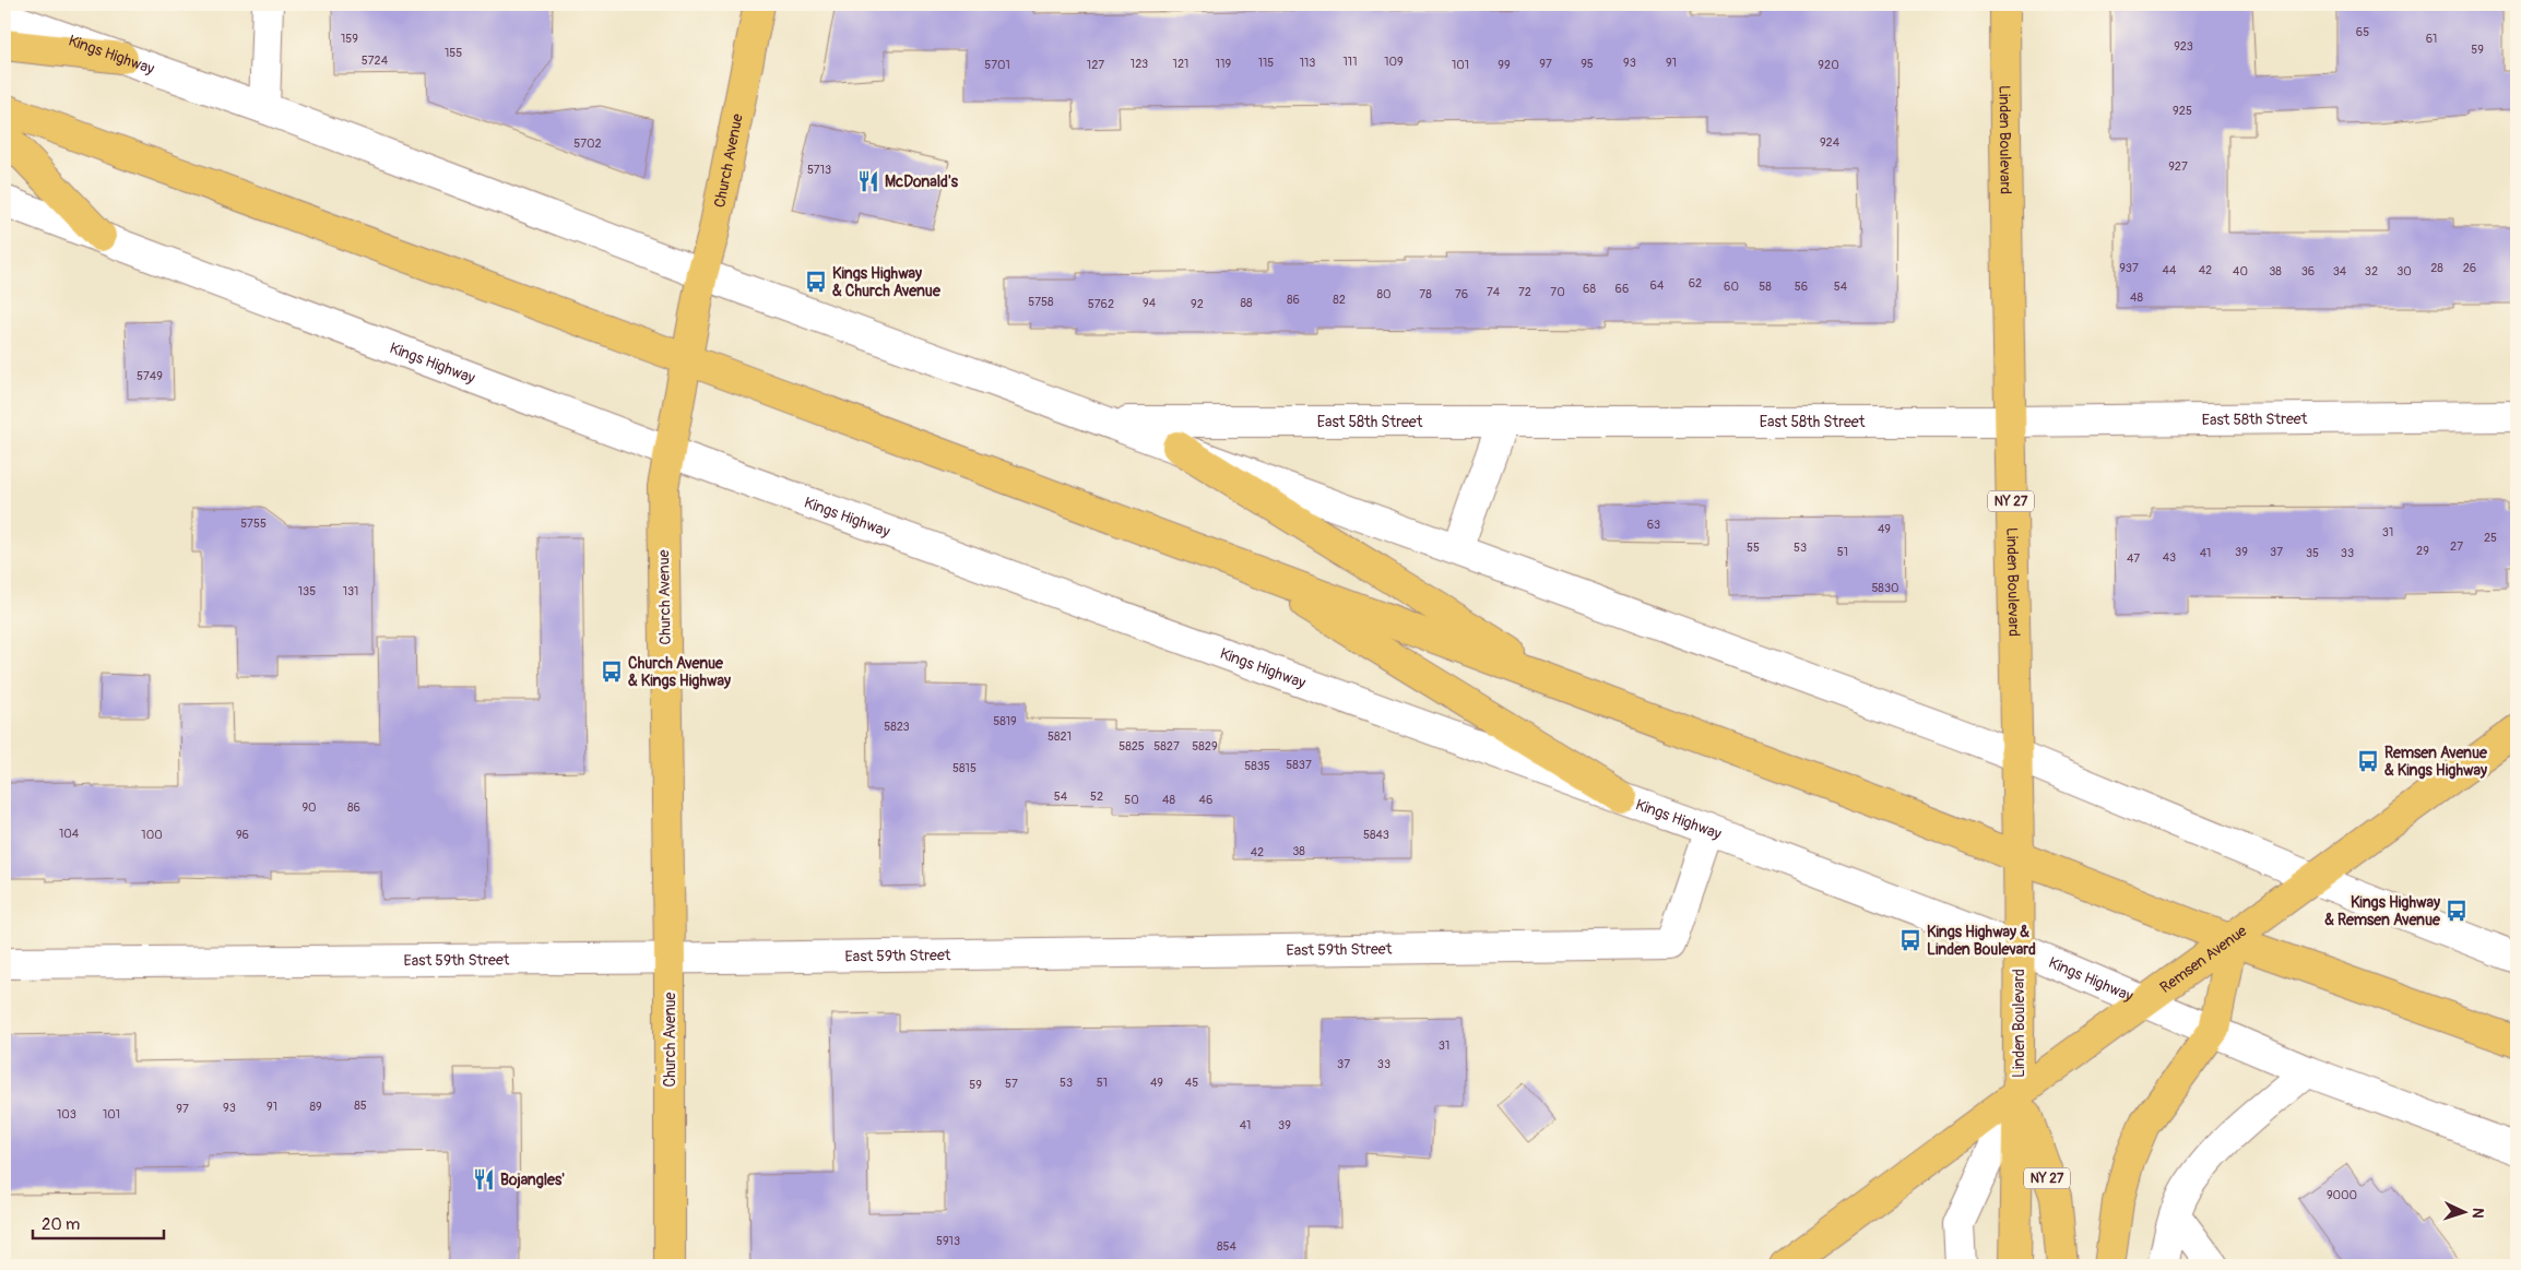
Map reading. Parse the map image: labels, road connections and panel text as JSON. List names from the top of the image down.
{
  "streets": {
    "main road": [
      "Linden Boulevard",
      "Church Avenue",
      "NY 27",
      "Remsen Avenue"
    ],
    "street": ["Kings Highway", "East 58th Street", "East 59th Street"]
  },
  "crossings": [
    ["Kings Highway", "Linden Boulevard"],
    ["Kings Highway", "Church Avenue"],
    ["Kings Highway", "East 58th Street"],
    ["Kings Highway", "East 59th Street"],
    ["Kings Highway", "Remsen Avenue"],
    ["Linden Boulevard", "East 58th Street"],
    ["Linden Boulevard", "Remsen Avenue"],
    ["Church Avenue", "East 59th Street"]
  ],
  "places": {
    "restaurant": ["McDonald's", "Bojangles'"],
    "bus stop": [
      "Kings Highway & Church Avenue",
      "Church Avenue & Kings Highway",
      "Remsen Avenue & Kings Highway",
      "Kings Highway & Remsen Avenue",
      "Kings Highway & Linden Boulevard"
    ]
  },
  "house_numbers": [
    "65",
    "159",
    "61",
    "923",
    "59",
    "155",
    "5724",
    "111",
    "109",
    "115",
    "113",
    "93",
    "91",
    "123",
    "121",
    "119",
    "97",
    "95",
    "5701",
    "127",
    "101",
    "99",
    "920",
    "925",
    "924",
    "5702",
    "927",
    "5713",
    "937",
    "28",
    "26",
    "44",
    "42",
    "40",
    "38",
    "36",
    "34",
    "32",
    "30",
    "62",
    "64",
    "60",
    "58",
    "56",
    "54",
    "68",
    "66",
    "74",
    "72",
    "70",
    "80",
    "78",
    "76",
    "48",
    "86",
    "82",
    "5758",
    "94",
    "88",
    "5762",
    "92",
    "5749",
    "5755",
    "63",
    "49",
    "31",
    "25",
    "27",
    "55",
    "53",
    "29",
    "51",
    "39",
    "37",
    "41",
    "35",
    "33",
    "43",
    "47",
    "5830",
    "135",
    "131",
    "5819",
    "5823",
    "5821",
    "5825",
    "5827",
    "5829",
    "5837",
    "5835",
    "5815",
    "54",
    "52",
    "50",
    "48",
    "46",
    "90",
    "86",
    "104",
    "100",
    "96",
    "5843",
    "38",
    "42",
    "31",
    "37",
    "33",
    "53",
    "51",
    "49",
    "45",
    "57",
    "59",
    "85",
    "91",
    "89",
    "93",
    "97",
    "103",
    "101",
    "41",
    "39",
    "9000",
    "5913",
    "854"
  ],
  "scale_bar": "20 m",
  "north": "right"
}
